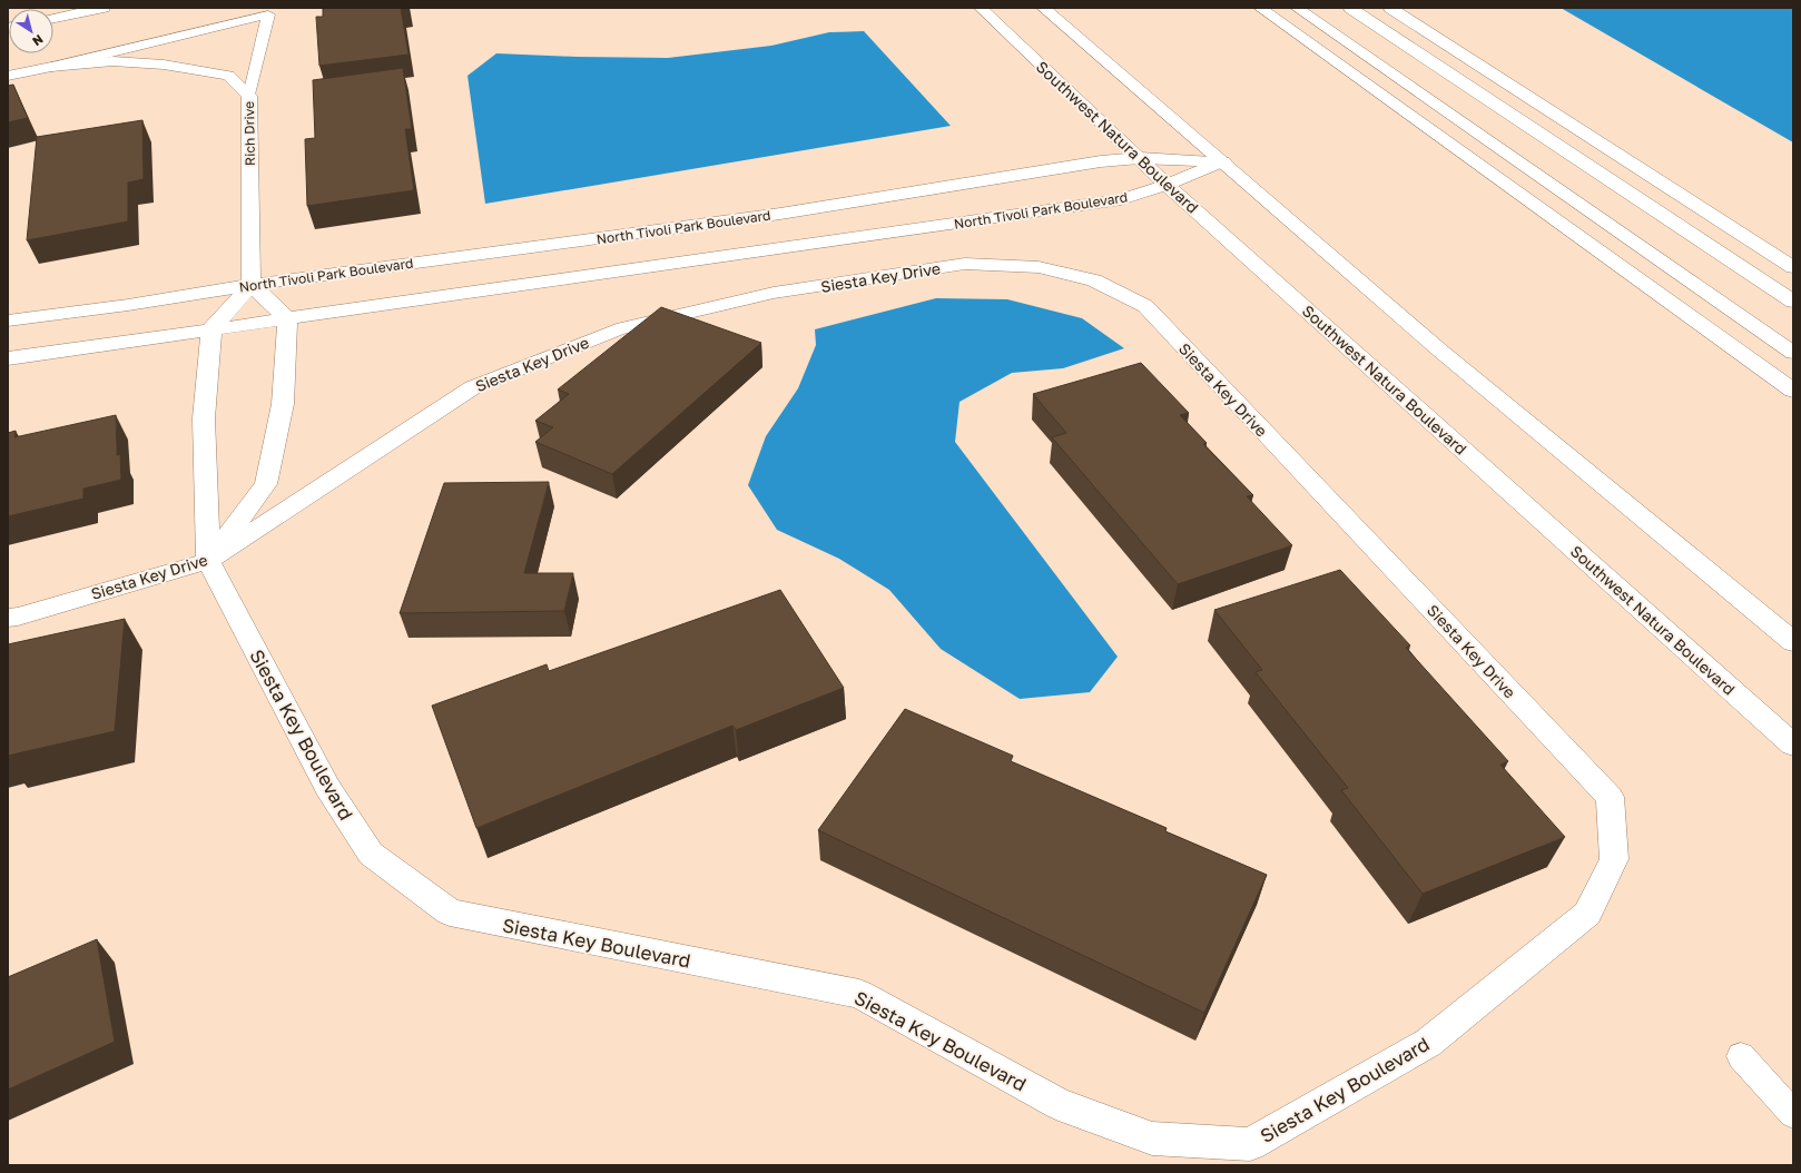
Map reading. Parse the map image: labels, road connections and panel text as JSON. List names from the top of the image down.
{
  "streets": {
    "main road": [
      "Rich Drive",
      "Southwest Natura Boulevard",
      "North Tivoli Park Boulevard",
      "Siesta Key Drive",
      "Siesta Key Boulevard"
    ]
  },
  "crossings": [
    ["Rich Drive", "North Tivoli Park Boulevard"],
    ["Southwest Natura Boulevard", "North Tivoli Park Boulevard"],
    ["North Tivoli Park Boulevard", "Siesta Key Boulevard"],
    ["Siesta Key Drive", "Siesta Key Boulevard"]
  ],
  "north": "bottom right"
}
